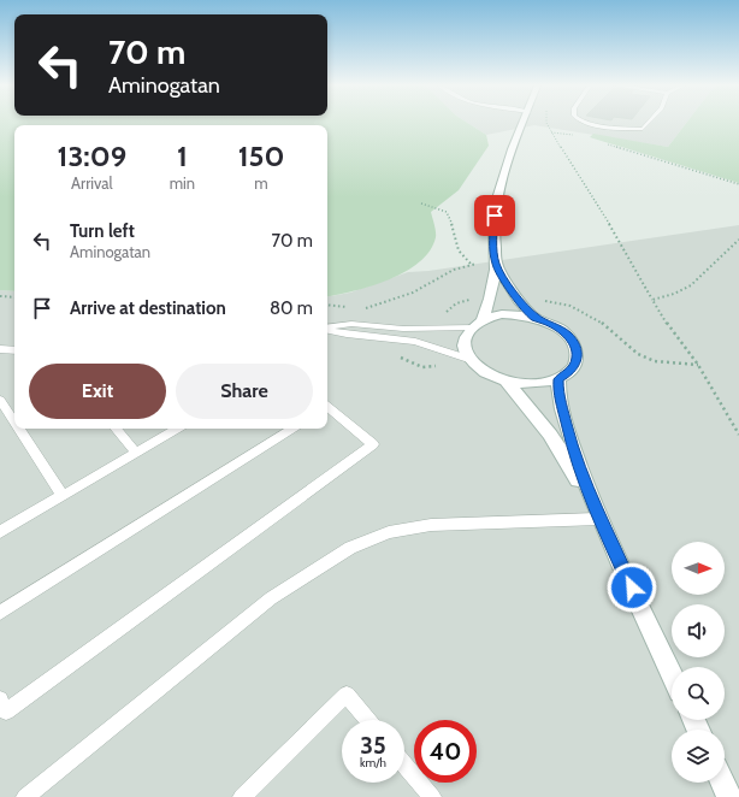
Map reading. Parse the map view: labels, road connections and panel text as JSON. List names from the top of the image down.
{
  "north": "right",
  "page": {
    "turn": ["70 m", "Aminogatan"],
    "eta": [
      "13:09",
      "Arrival",
      "1",
      "min",
      "150",
      "m"
    ],
    "list": [
      {
        "name": "Turn left",
        "note": "Aminogatan",
        "value": "70 m"
      },
      {
        "name": "Arrive at destination",
        "value": "80 m"
      }
    ],
    "buttons": ["Exit", "Share"],
    "speed": "35 km/h",
    "limit": "40"
  }
}
